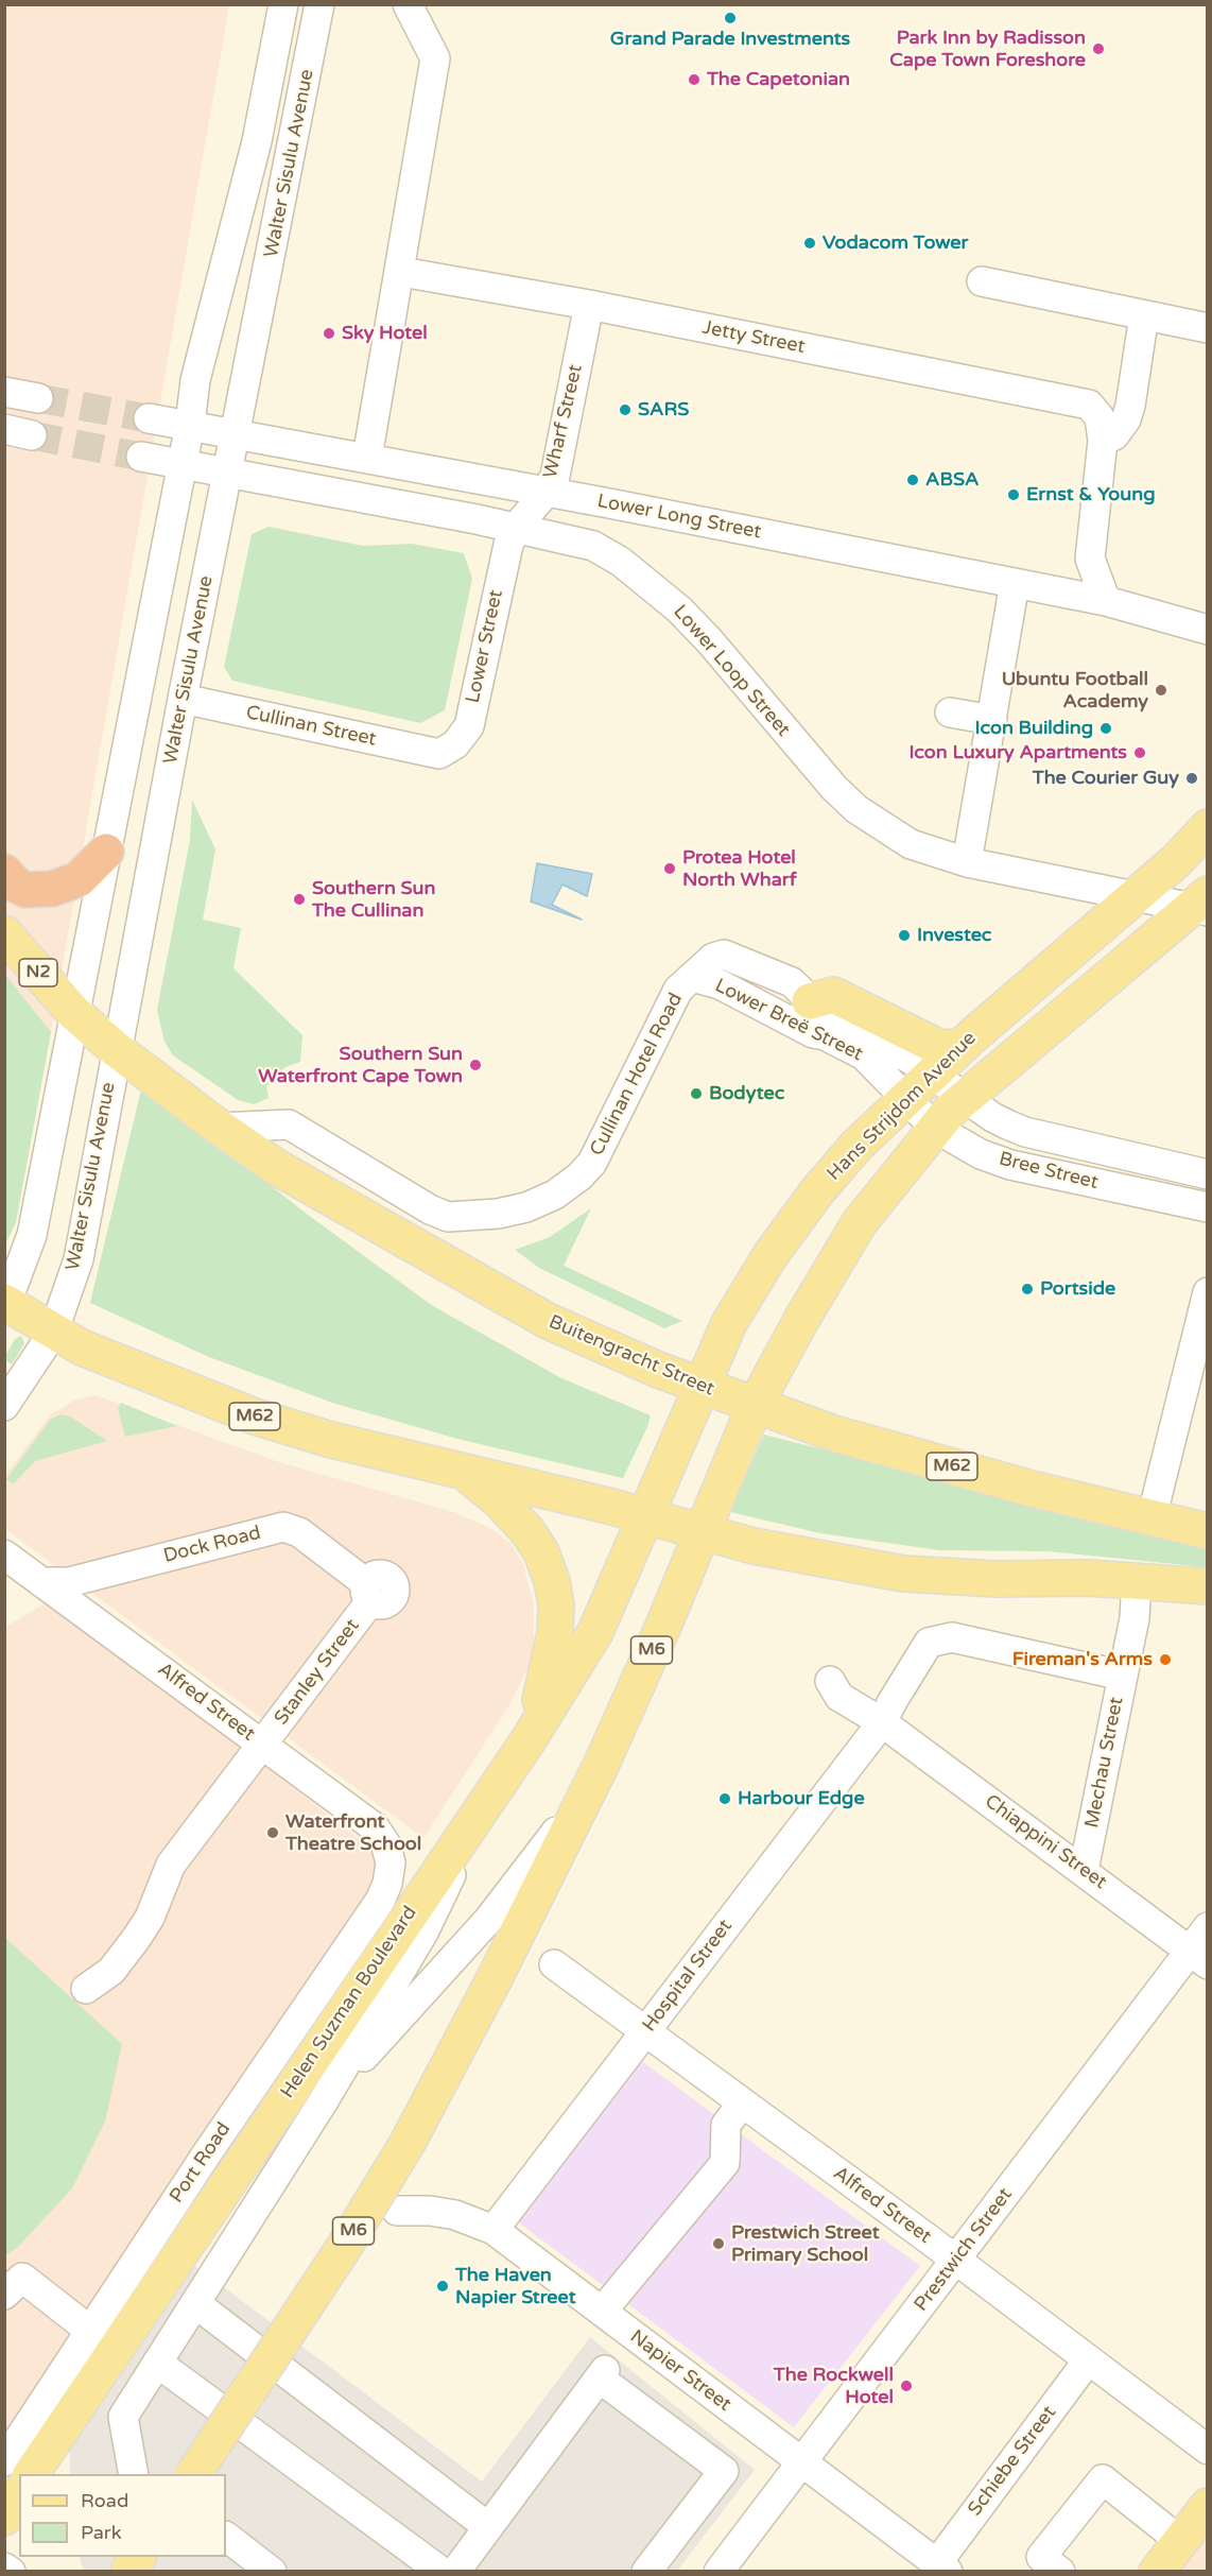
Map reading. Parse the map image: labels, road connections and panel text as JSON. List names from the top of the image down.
{
  "streets": {
    "main road": [
      "N2",
      "Hans Strijdom Avenue",
      "Buitengracht Street",
      "M62",
      "M6",
      "Helen Suzman Boulevard"
    ],
    "street": [
      "Walter Sisulu Avenue",
      "Jetty Street",
      "Wharf Street",
      "Lower Long Street",
      "Lower Street",
      "Lower Loop Street",
      "Cullinan Street",
      "Lower Breë Street",
      "Cullinan Hotel Road",
      "Bree Street",
      "Dock Road",
      "Stanley Street",
      "Alfred Street",
      "Mechau Street",
      "Chiappini Street",
      "Hospital Street",
      "Port Road",
      "Prestwich Street",
      "Napier Street",
      "Schiebe Street"
    ]
  },
  "crossings": [
    ["Walter Sisulu Avenue", "Lower Long Street"],
    ["Walter Sisulu Avenue", "Lower Loop Street"],
    ["Walter Sisulu Avenue", "Cullinan Street"],
    ["Walter Sisulu Avenue", "N2"],
    ["Walter Sisulu Avenue", "Buitengracht Street"],
    ["Walter Sisulu Avenue", "M62"],
    ["Jetty Street", "Wharf Street"],
    ["Jetty Street", "Lower Long Street"],
    ["Wharf Street", "Lower Long Street"],
    ["Wharf Street", "Lower Street"],
    ["Wharf Street", "Lower Loop Street"],
    ["Lower Street", "Lower Loop Street"],
    ["Lower Street", "Cullinan Street"],
    ["Lower Loop Street", "Hans Strijdom Avenue"],
    ["N2", "Buitengracht Street"],
    ["Lower Breë Street", "Cullinan Hotel Road"],
    ["Lower Breë Street", "Hans Strijdom Avenue"],
    ["Lower Breë Street", "Bree Street"],
    ["Cullinan Hotel Road", "Buitengracht Street"],
    ["Hans Strijdom Avenue", "Bree Street"],
    ["Hans Strijdom Avenue", "Buitengracht Street"],
    ["Hans Strijdom Avenue", "M62"],
    ["Hans Strijdom Avenue", "M6"],
    ["Hans Strijdom Avenue", "Helen Suzman Boulevard"],
    ["M62", "M6"],
    ["M62", "Mechau Street"],
    ["M62", "Helen Suzman Boulevard"],
    ["Dock Road", "Stanley Street"],
    ["Dock Road", "Alfred Street"],
    ["Stanley Street", "Alfred Street"],
    ["Alfred Street", "Hospital Street"],
    ["Alfred Street", "Port Road"],
    ["Alfred Street", "Prestwich Street"],
    ["Alfred Street", "Schiebe Street"],
    ["Mechau Street", "Chiappini Street"],
    ["Mechau Street", "Hospital Street"],
    ["Chiappini Street", "Hospital Street"],
    ["Chiappini Street", "Prestwich Street"],
    ["Hospital Street", "Napier Street"],
    ["Helen Suzman Boulevard", "Port Road"],
    ["Prestwich Street", "Napier Street"],
    ["Napier Street", "Schiebe Street"]
  ],
  "places": [
    "Grand Parade Investments",
    "Park Inn by Radisson Cape Town Foreshore",
    "The Capetonian",
    "Vodacom Tower",
    "Sky Hotel",
    "SARS",
    "ABSA",
    "Ernst & Young",
    "Ubuntu Football Academy",
    "Icon Building",
    "Icon Luxury Apartments",
    "The Courier Guy",
    "Protea Hotel North Wharf",
    "Southern Sun The Cullinan",
    "Investec",
    "Southern Sun Waterfront Cape Town",
    "Bodytec",
    "Portside",
    "Fireman's Arms",
    "Harbour Edge",
    "Waterfront Theatre School",
    "Prestwich Street Primary School",
    "The Haven Napier Street",
    "The Rockwell Hotel"
  ],
  "legend": ["Road", "Park"]
}
